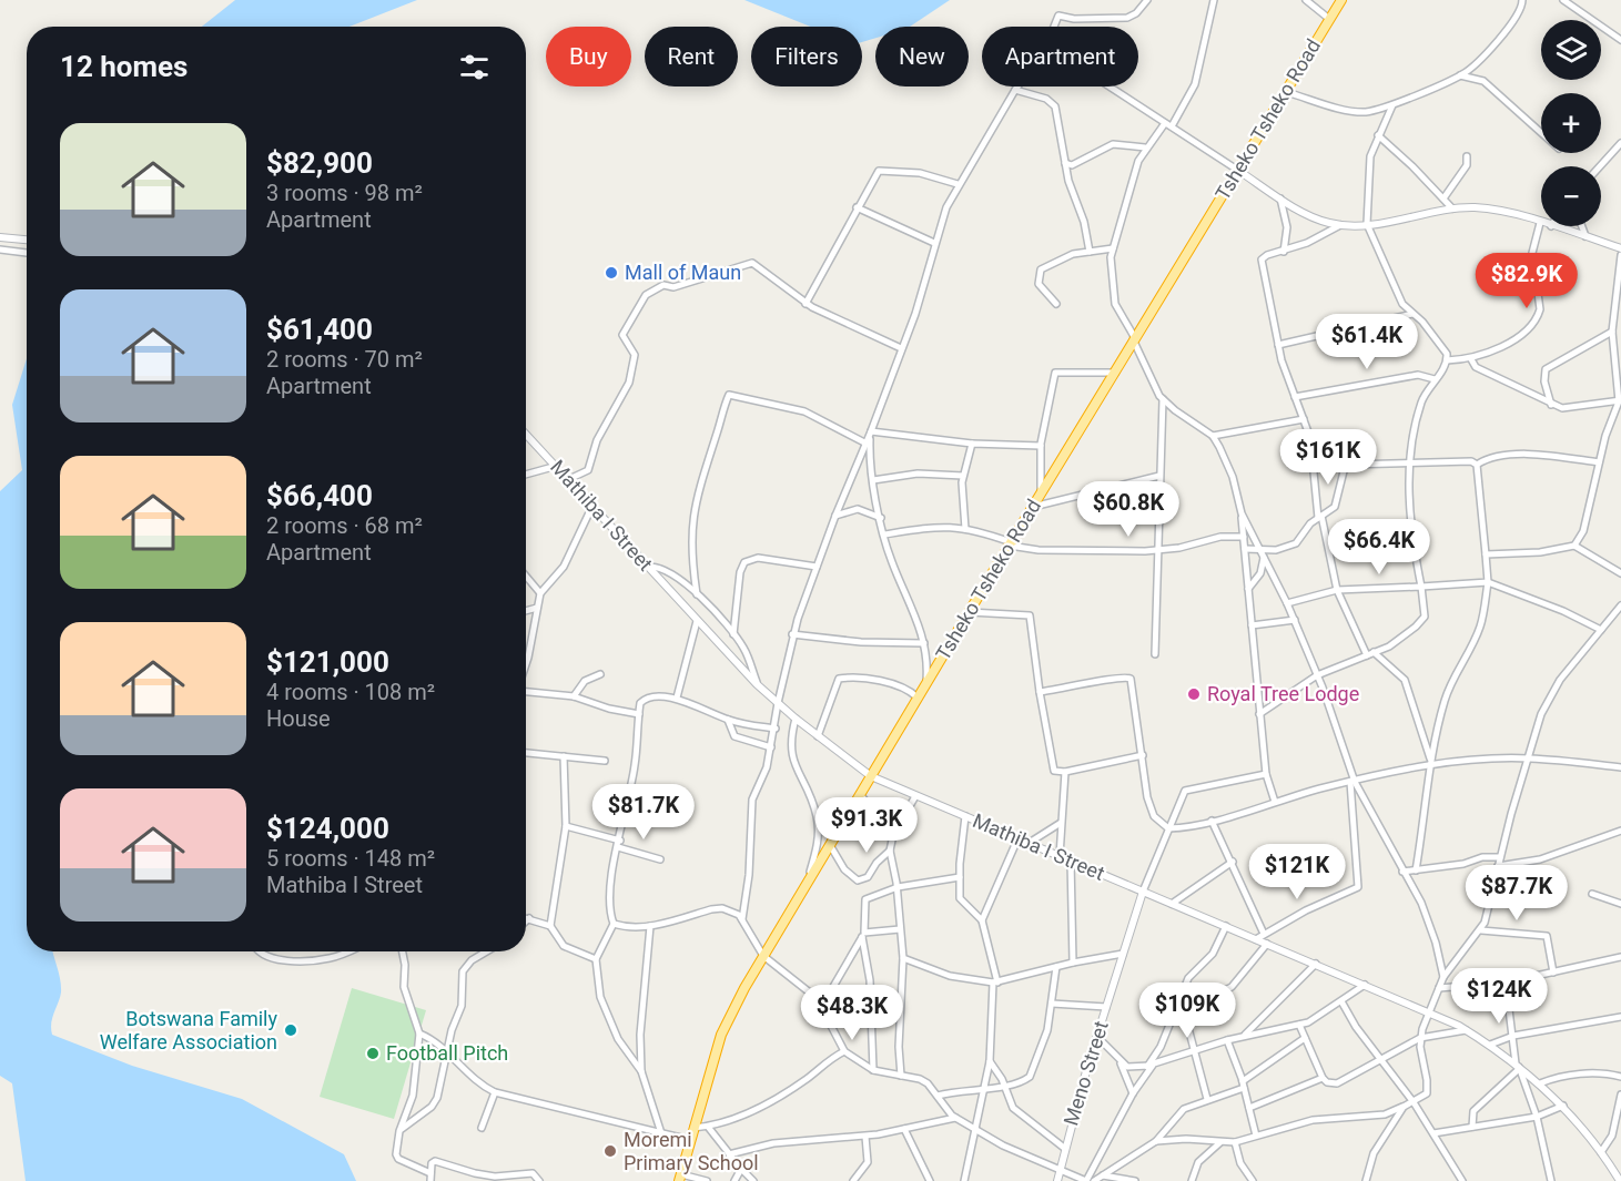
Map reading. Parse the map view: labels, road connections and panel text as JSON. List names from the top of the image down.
{
  "streets": {
    "highway": ["Tsheko Tsheko Road"],
    "street": ["Mathiba I Street", "Meno Street"]
  },
  "crossings": [
    ["Tsheko Tsheko Road", "Mathiba I Street"],
    ["Mathiba I Street", "Meno Street"]
  ],
  "places": [
    "Mall of Maun",
    "Royal Tree Lodge",
    "Botswana Family Welfare Association",
    "Football Pitch",
    "Moremi Primary School"
  ],
  "page": {
    "map_buttons": ["+", "−"],
    "chip": [
      "Buy",
      "Rent",
      "Filters",
      "New",
      "Apartment"
    ],
    "heading": "12 homes",
    "list": [
      {
        "name": "$82,900",
        "note": "3 rooms · 98 m² · Apartment"
      },
      {
        "name": "$61,400",
        "note": "2 rooms · 70 m² · Apartment"
      },
      {
        "name": "$66,400",
        "note": "2 rooms · 68 m² · Apartment"
      },
      {
        "name": "$121,000",
        "note": "4 rooms · 108 m² · House"
      },
      {
        "name": "$124,000",
        "note": "5 rooms · 148 m² · Mathiba I Street"
      }
    ],
    "price": [
      "$82.9K",
      "$61.4K",
      "$161K",
      "$60.8K",
      "$66.4K",
      "$81.7K",
      "$91.3K",
      "$121K",
      "$87.7K",
      "$124K",
      "$109K",
      "$48.3K"
    ]
  }
}
